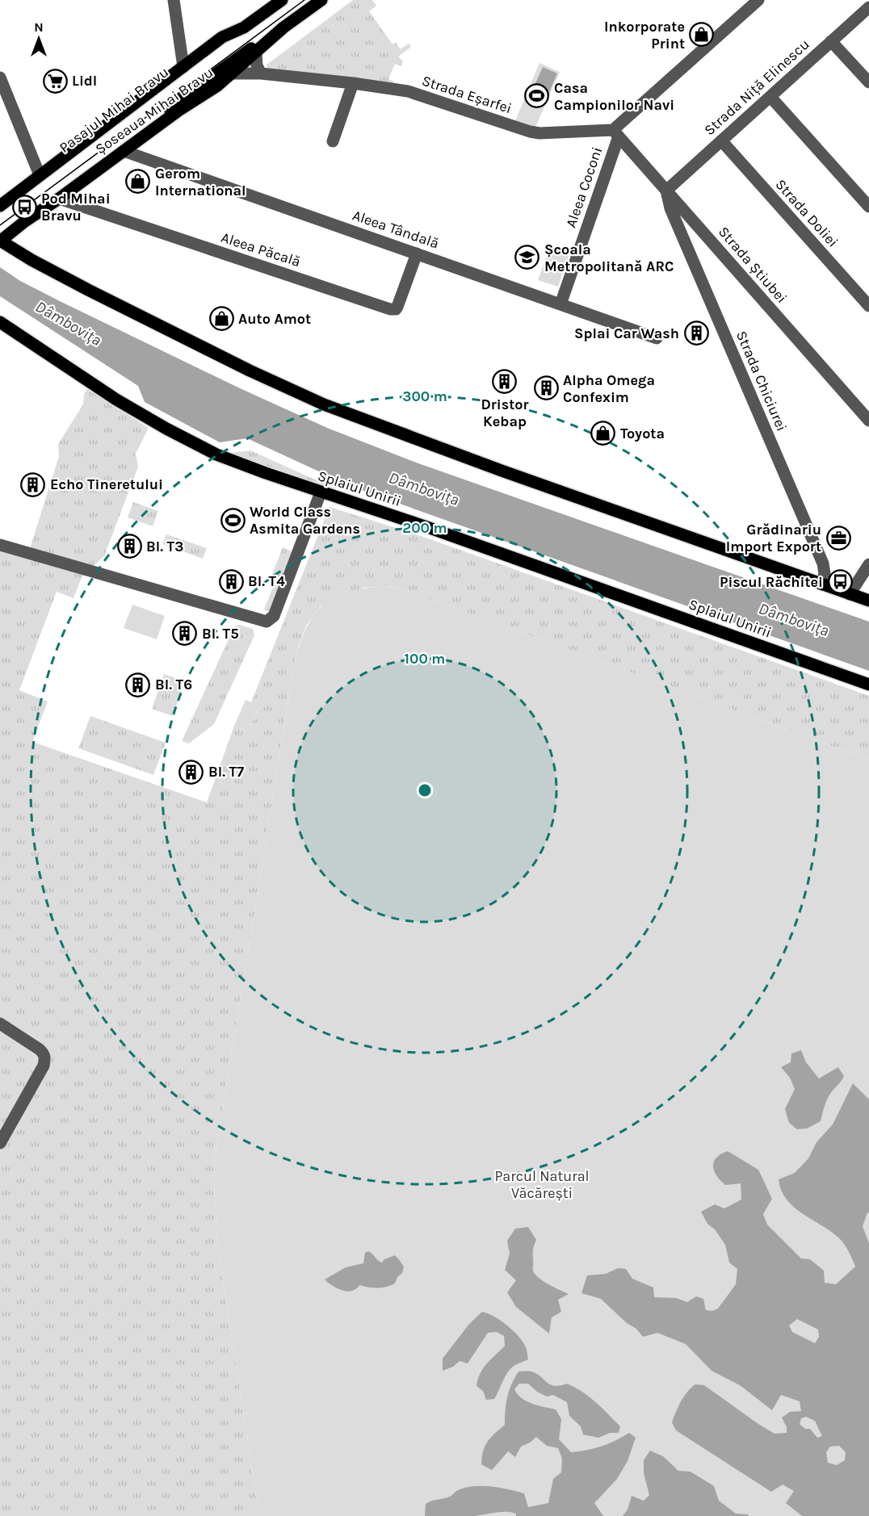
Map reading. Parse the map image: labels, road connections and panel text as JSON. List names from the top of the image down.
{
  "streets": {
    "main road": ["Pasajul Mihai Bravu", "Șoseaua Mihai Bravu", "Splaiul Unirii"],
    "street": [
      "Strada Niță Elinescu",
      "Strada Eșarfei",
      "Aleea Coconi",
      "Strada Doliei",
      "Aleea Tândală",
      "Aleea Păcală",
      "Strada Știubei",
      "Strada Chiciurei"
    ]
  },
  "crossings": [
    ["Strada Niță Elinescu", "Strada Doliei"],
    ["Strada Niță Elinescu", "Strada Știubei"],
    ["Strada Niță Elinescu", "Strada Chiciurei"],
    ["Strada Eșarfei", "Șoseaua Mihai Bravu"],
    ["Strada Eșarfei", "Aleea Coconi"],
    ["Strada Eșarfei", "Strada Știubei"],
    ["Pasajul Mihai Bravu", "Șoseaua Mihai Bravu"],
    ["Șoseaua Mihai Bravu", "Aleea Tândală"],
    ["Șoseaua Mihai Bravu", "Aleea Păcală"],
    ["Aleea Coconi", "Aleea Tândală"],
    ["Aleea Coconi", "Strada Știubei"],
    ["Aleea Tândală", "Aleea Păcală"],
    ["Strada Știubei", "Strada Chiciurei"]
  ],
  "water": ["Dâmbovița"],
  "parks": ["Parcul Natural Văcărești"],
  "places": {
    "shop": [
      "Inkorporate Print",
      "Gerom International",
      "Auto Amot",
      "Toyota"
    ],
    "supermarket": ["Lidl"],
    "sports": ["Casa Campionilor Navi", "World Class Asmita Gardens"],
    "bus stop": ["Pod Mihai Bravu", "Piscul Răchitei"],
    "school or university": ["Școala Metropolitană ARC"],
    "building": [
      "Splai Car Wash",
      "Dristor Kebap",
      "Alpha Omega Confexim",
      "Echo Tineretului",
      "Bl. T3",
      "Bl. T4",
      "Bl. T5",
      "Bl. T6",
      "Bl. T7"
    ],
    "office": ["Grădinariu Import Export"]
  },
  "north": "top",
  "rings": ["300 m", "200 m", "100 m"]
}
